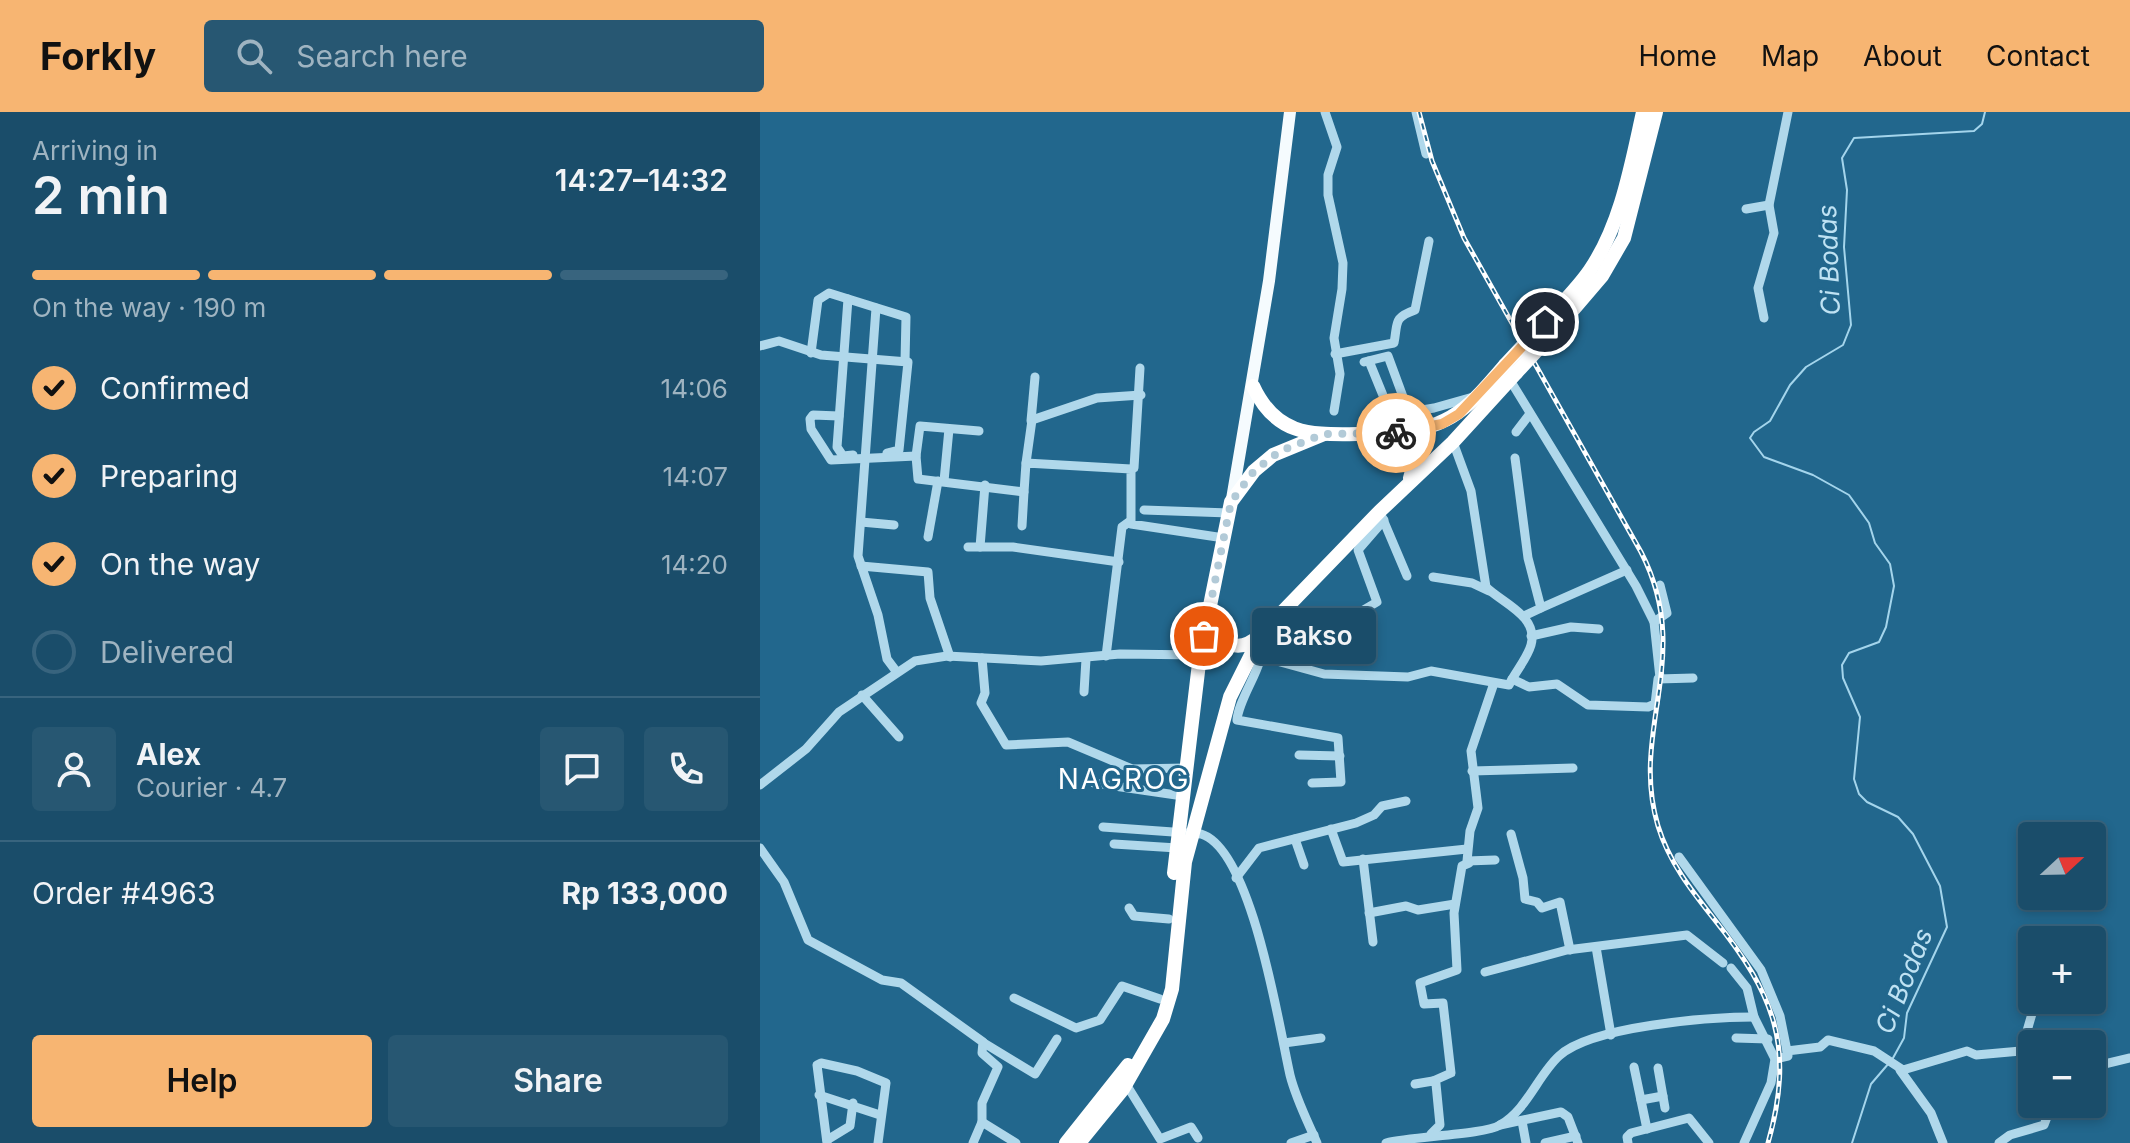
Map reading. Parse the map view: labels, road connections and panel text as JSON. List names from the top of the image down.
{
  "districts": ["NAGROG"],
  "water": ["Ci Bodas"],
  "places": ["Bakso"],
  "north": "right",
  "page": {
    "header": "Forkly",
    "search": "Search here",
    "nav": [
      "Home",
      "Map",
      "About",
      "Contact"
    ],
    "heading": ["2 min", "Arriving in", "14:27–14:32"],
    "panel": [
      "Alex",
      "Courier · 4.7",
      "Order #4963",
      "Rp 133,000"
    ],
    "bar": "On the way · 190 m",
    "list": [
      ["Confirmed", "14:06"],
      ["Preparing", "14:07"],
      ["On the way", "14:20"],
      "Delivered"
    ],
    "bubble": "Bakso",
    "map_buttons": ["+", "−"],
    "buttons": ["Help", "Share"]
  }
}
